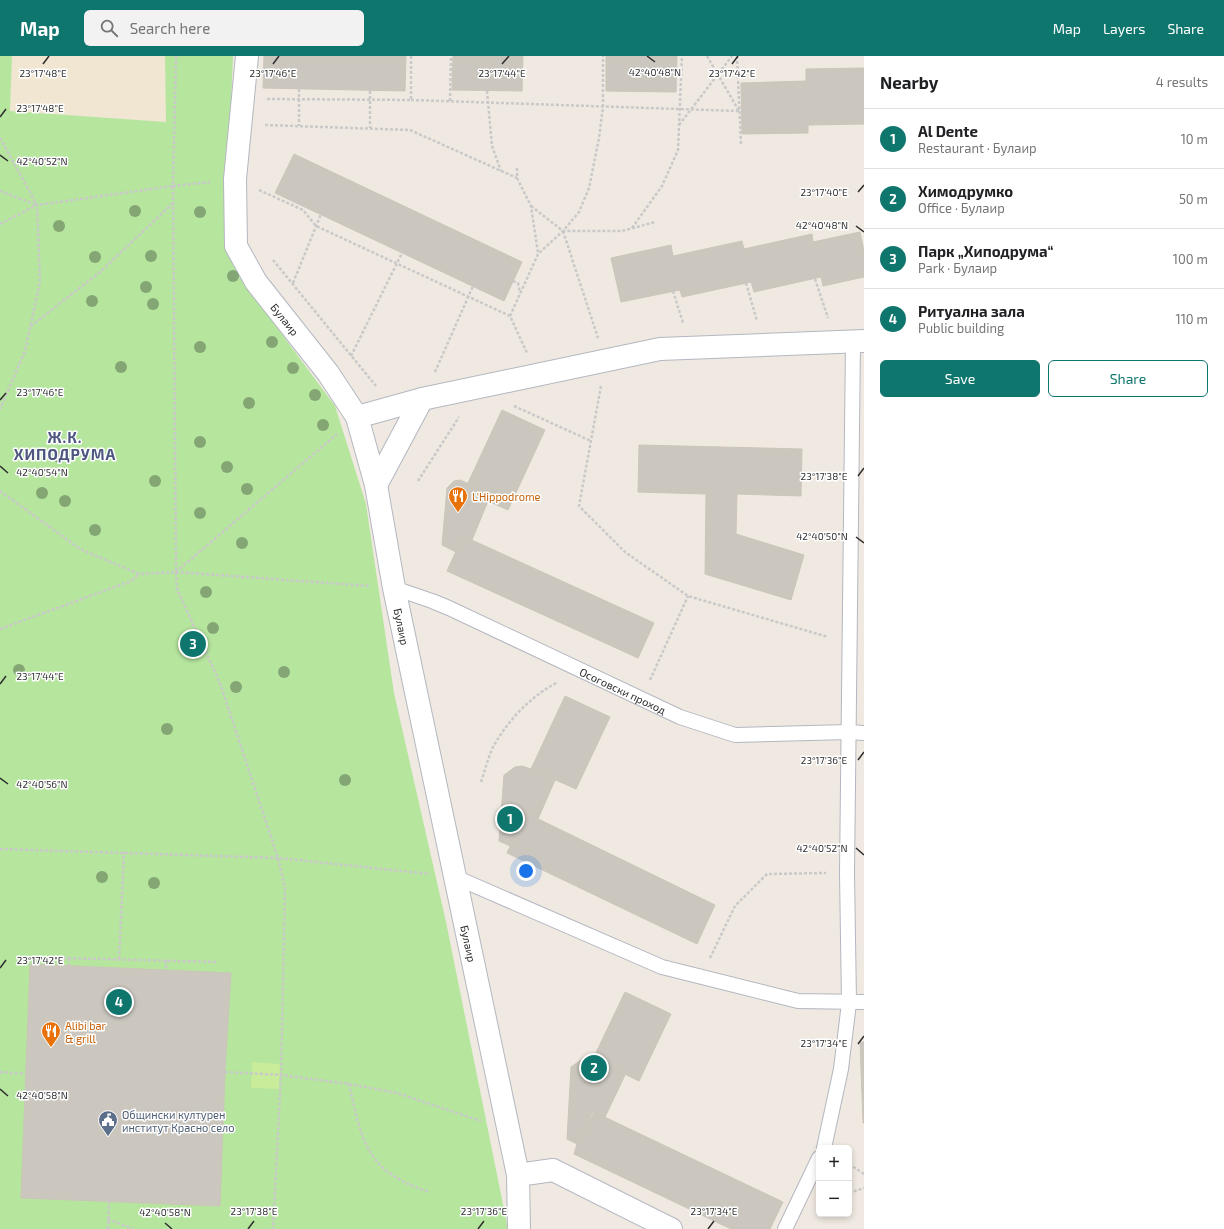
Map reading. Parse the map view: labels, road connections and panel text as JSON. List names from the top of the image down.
{
  "streets": {
    "street": ["Булаир"],
    "lane": ["Осоговски проход"]
  },
  "crossings": [
    ["Булаир", "Осоговски проход"]
  ],
  "districts": ["Ж.К. ХИПОДРУМА"],
  "places": {
    "restaurant": ["L'Hippodrome", "Alibi bar & grill"],
    "public building": ["Общински културен институт Красно село"]
  },
  "page": {
    "header": "Map",
    "search": "Search here",
    "nav": ["Map", "Layers", "Share"],
    "heading": ["Nearby", "4 results"],
    "list": [
      {
        "mark": "1",
        "name": "Al Dente",
        "note": "Restaurant · Булаир",
        "value": "10 m"
      },
      {
        "mark": "2",
        "name": "Химодрумко",
        "note": "Office · Булаир",
        "value": "50 m"
      },
      {
        "mark": "3",
        "name": "Парк „Хиподрума“",
        "note": "Park · Булаир",
        "value": "100 m"
      },
      {
        "mark": "4",
        "name": "Ритуална зала",
        "note": "Public building",
        "value": "110 m"
      }
    ],
    "buttons": ["Save", "Share"],
    "pins": [
      "3",
      "1",
      "4",
      "2"
    ],
    "map_buttons": ["+", "−"]
  },
  "coordinates": [
    "42°40'48\"N",
    "23°17'48\"E",
    "23°17'46\"E",
    "23°17'44\"E",
    "23°17'42\"E",
    "42°40'52\"N",
    "23°17'40\"E",
    "42°40'54\"N",
    "23°17'38\"E",
    "42°40'50\"N",
    "23°17'36\"E",
    "42°40'56\"N",
    "23°17'34\"E",
    "42°40'58\"N"
  ]
}
